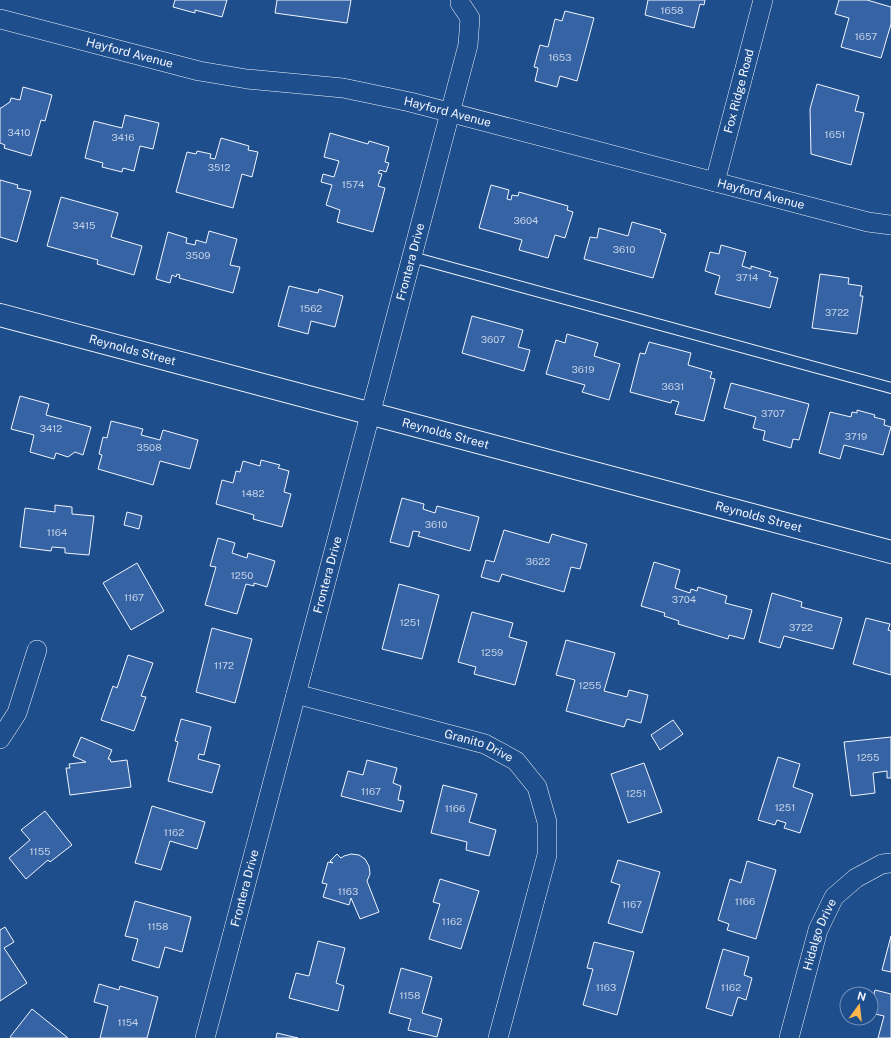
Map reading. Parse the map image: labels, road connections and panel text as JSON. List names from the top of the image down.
{
  "streets": {
    "street": [
      "Hayford Avenue",
      "Fox Ridge Road",
      "Frontera Drive",
      "Reynolds Street",
      "Granito Drive",
      "Hidalgo Drive"
    ]
  },
  "crossings": [
    ["Hayford Avenue", "Fox Ridge Road"],
    ["Hayford Avenue", "Frontera Drive"],
    ["Frontera Drive", "Reynolds Street"],
    ["Frontera Drive", "Granito Drive"]
  ],
  "house_numbers": [
    "1658",
    "1657",
    "1653",
    "3410",
    "1651",
    "3416",
    "3512",
    "1574",
    "3604",
    "3415",
    "3610",
    "3509",
    "3714",
    "1562",
    "3722",
    "3607",
    "3619",
    "3631",
    "3707",
    "3412",
    "3719",
    "3508",
    "1482",
    "3610",
    "1164",
    "3622",
    "1250",
    "1167",
    "3704",
    "1251",
    "3722",
    "1259",
    "1172",
    "1255",
    "1255",
    "1167",
    "1251",
    "1251",
    "1166",
    "1162",
    "1155",
    "1163",
    "1166",
    "1167",
    "1162",
    "1158",
    "1163",
    "1162",
    "1158",
    "1154"
  ],
  "north": "top"
}
